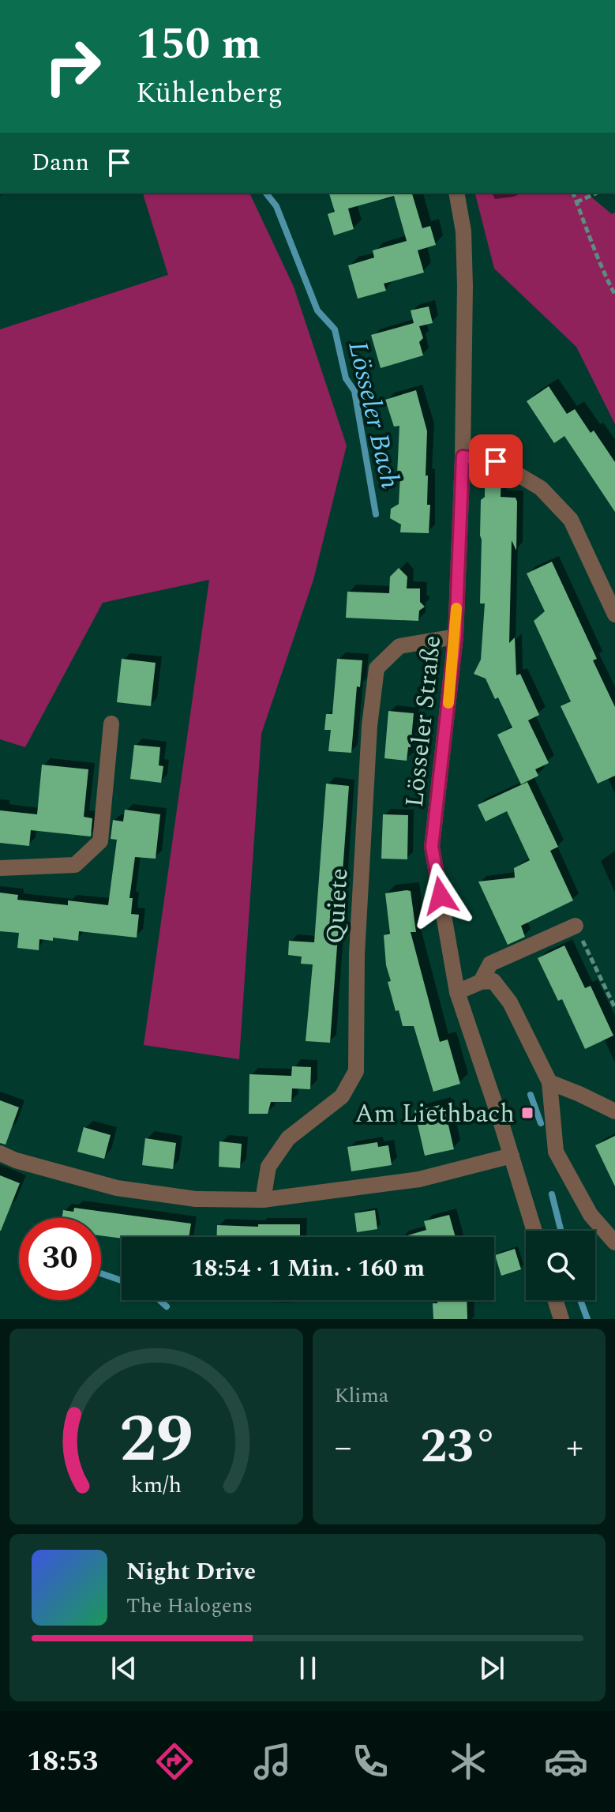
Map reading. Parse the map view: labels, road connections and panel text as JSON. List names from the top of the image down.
{
  "streets": {
    "street": ["Lösseler Straße", "Quiete"]
  },
  "crossings": [
    ["Lösseler Straße", "Quiete"]
  ],
  "water": ["Lösseler Bach"],
  "places": {
    "transit": ["Am Liethbach"]
  },
  "page": {
    "turn": ["150 m", "Kühlenberg"],
    "then": "Dann",
    "limit": "30",
    "trip": "18:54 · 1 Min. · 160 m",
    "tile": "Klima",
    "heat": ["−", "23°", "+"],
    "song": ["Night Drive", "The Halogens"],
    "tabs": "18:53",
    "gauge": ["29", "km/h"]
  }
}
